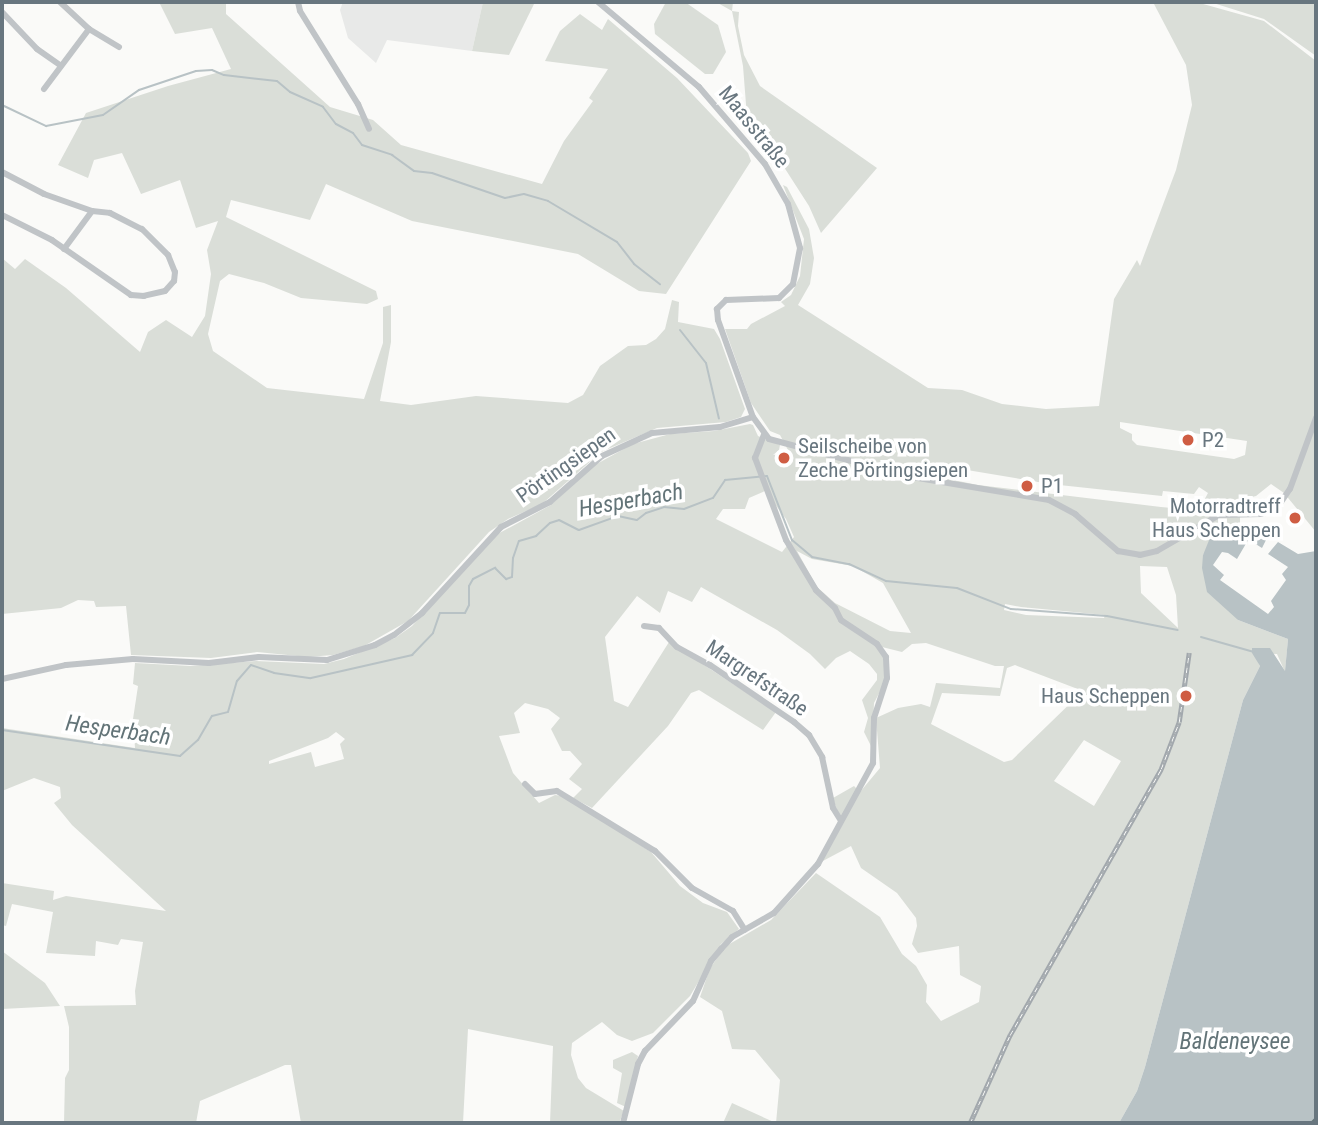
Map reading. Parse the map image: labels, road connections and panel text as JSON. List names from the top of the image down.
{
  "streets": {
    "street": ["Maasstraße", "Pörtingsiepen", "Margrefstraße"]
  },
  "crossings": [
    ["Maasstraße", "Pörtingsiepen"]
  ],
  "water": ["Hesperbach", "Baldeneysee"],
  "places": [
    "P2",
    "Seilscheibe von Zeche Pörtingsiepen",
    "P1",
    "Motorradtreff Haus Scheppen",
    "Haus Scheppen"
  ]
}
